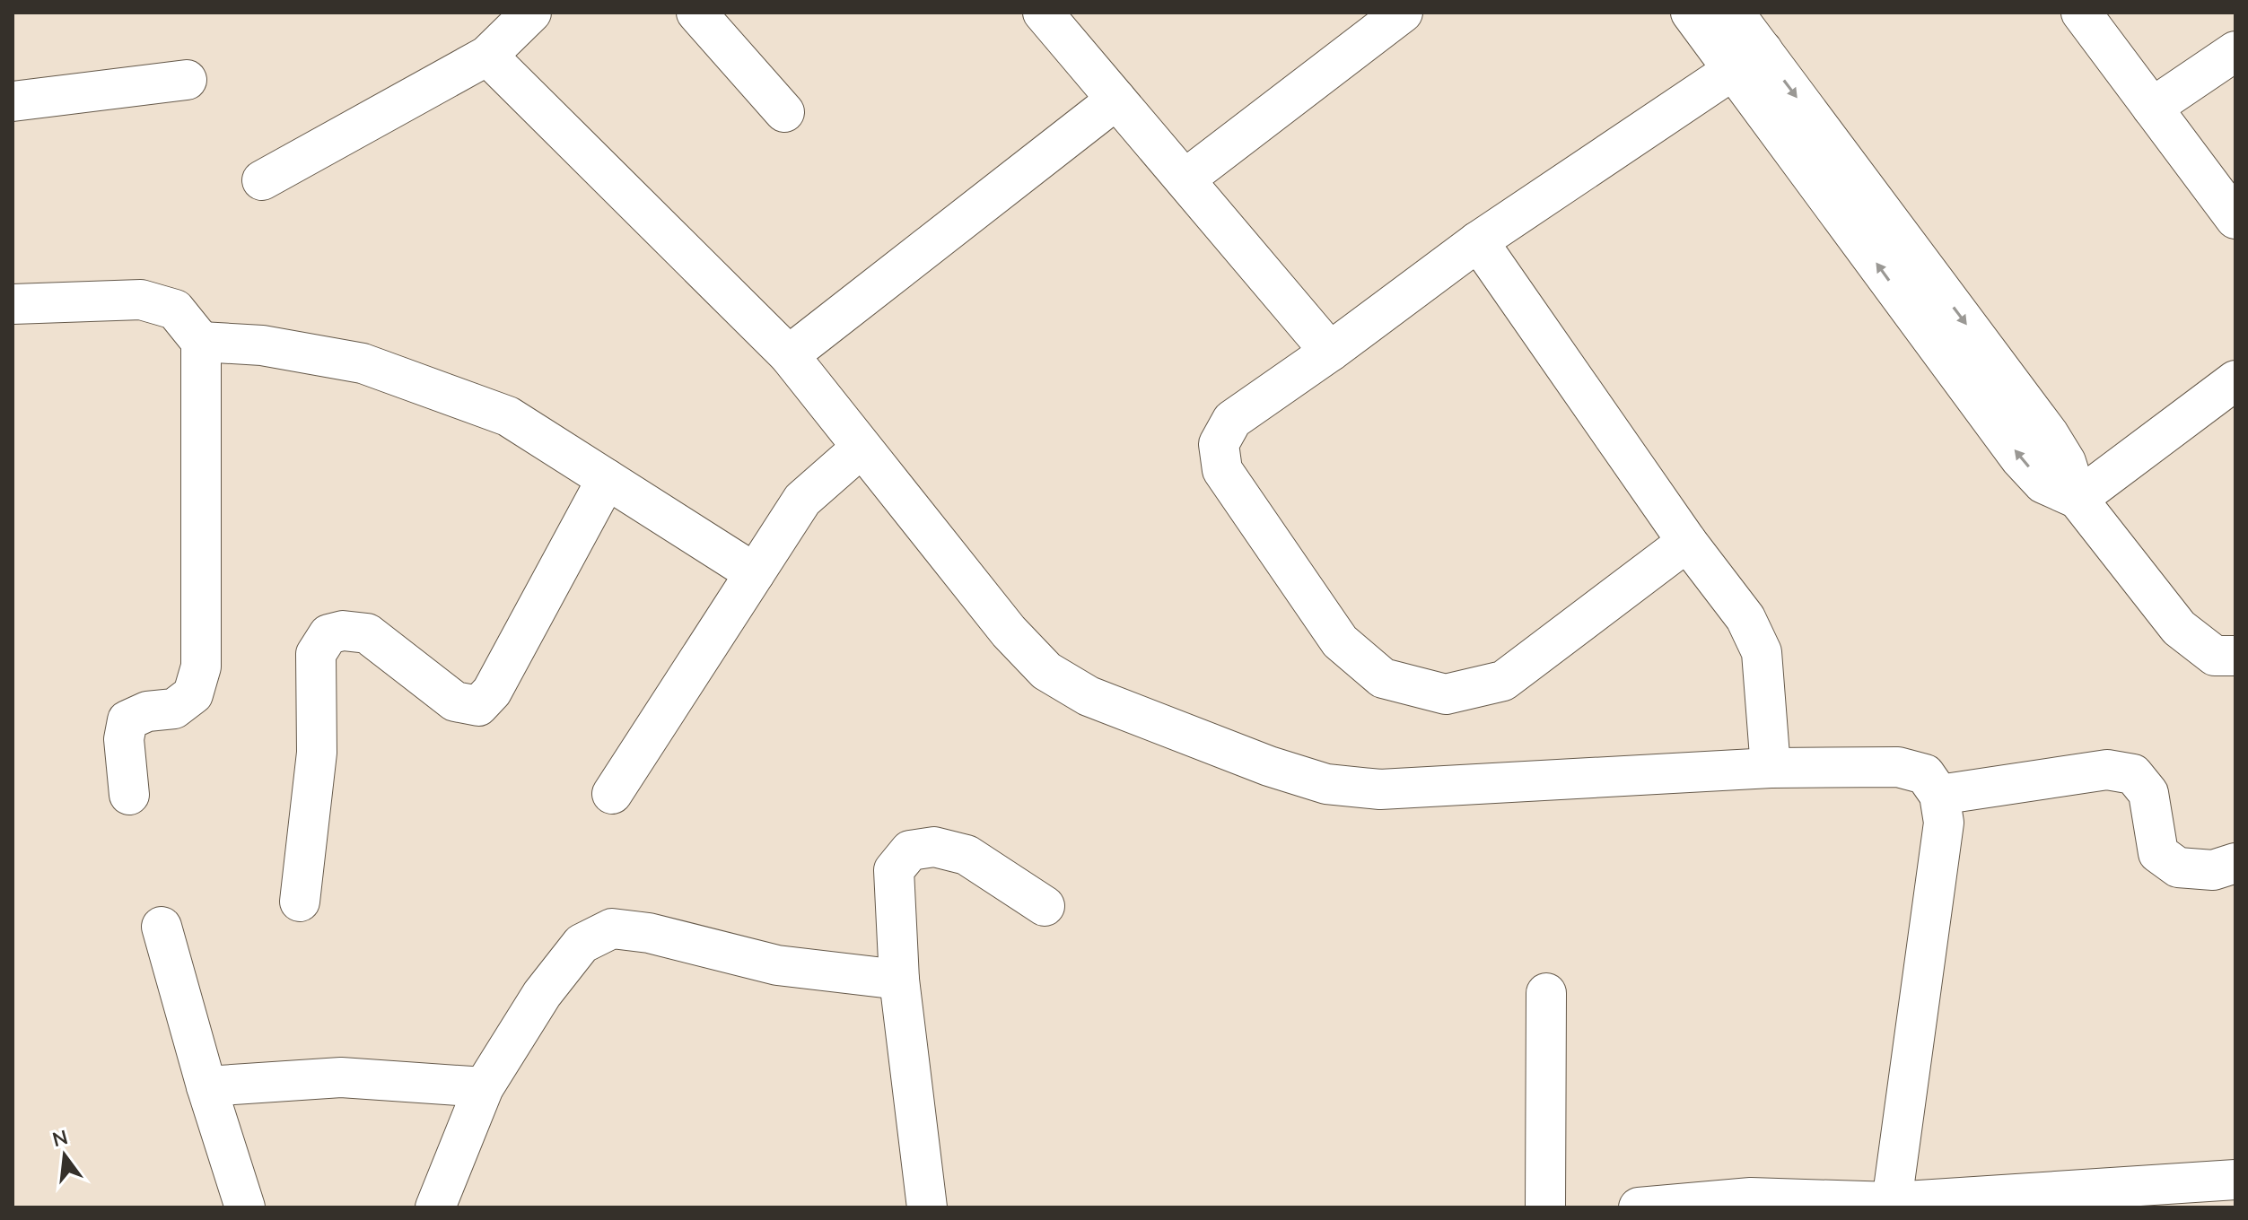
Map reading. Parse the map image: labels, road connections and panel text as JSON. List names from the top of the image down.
{
  "north": "top"
}
